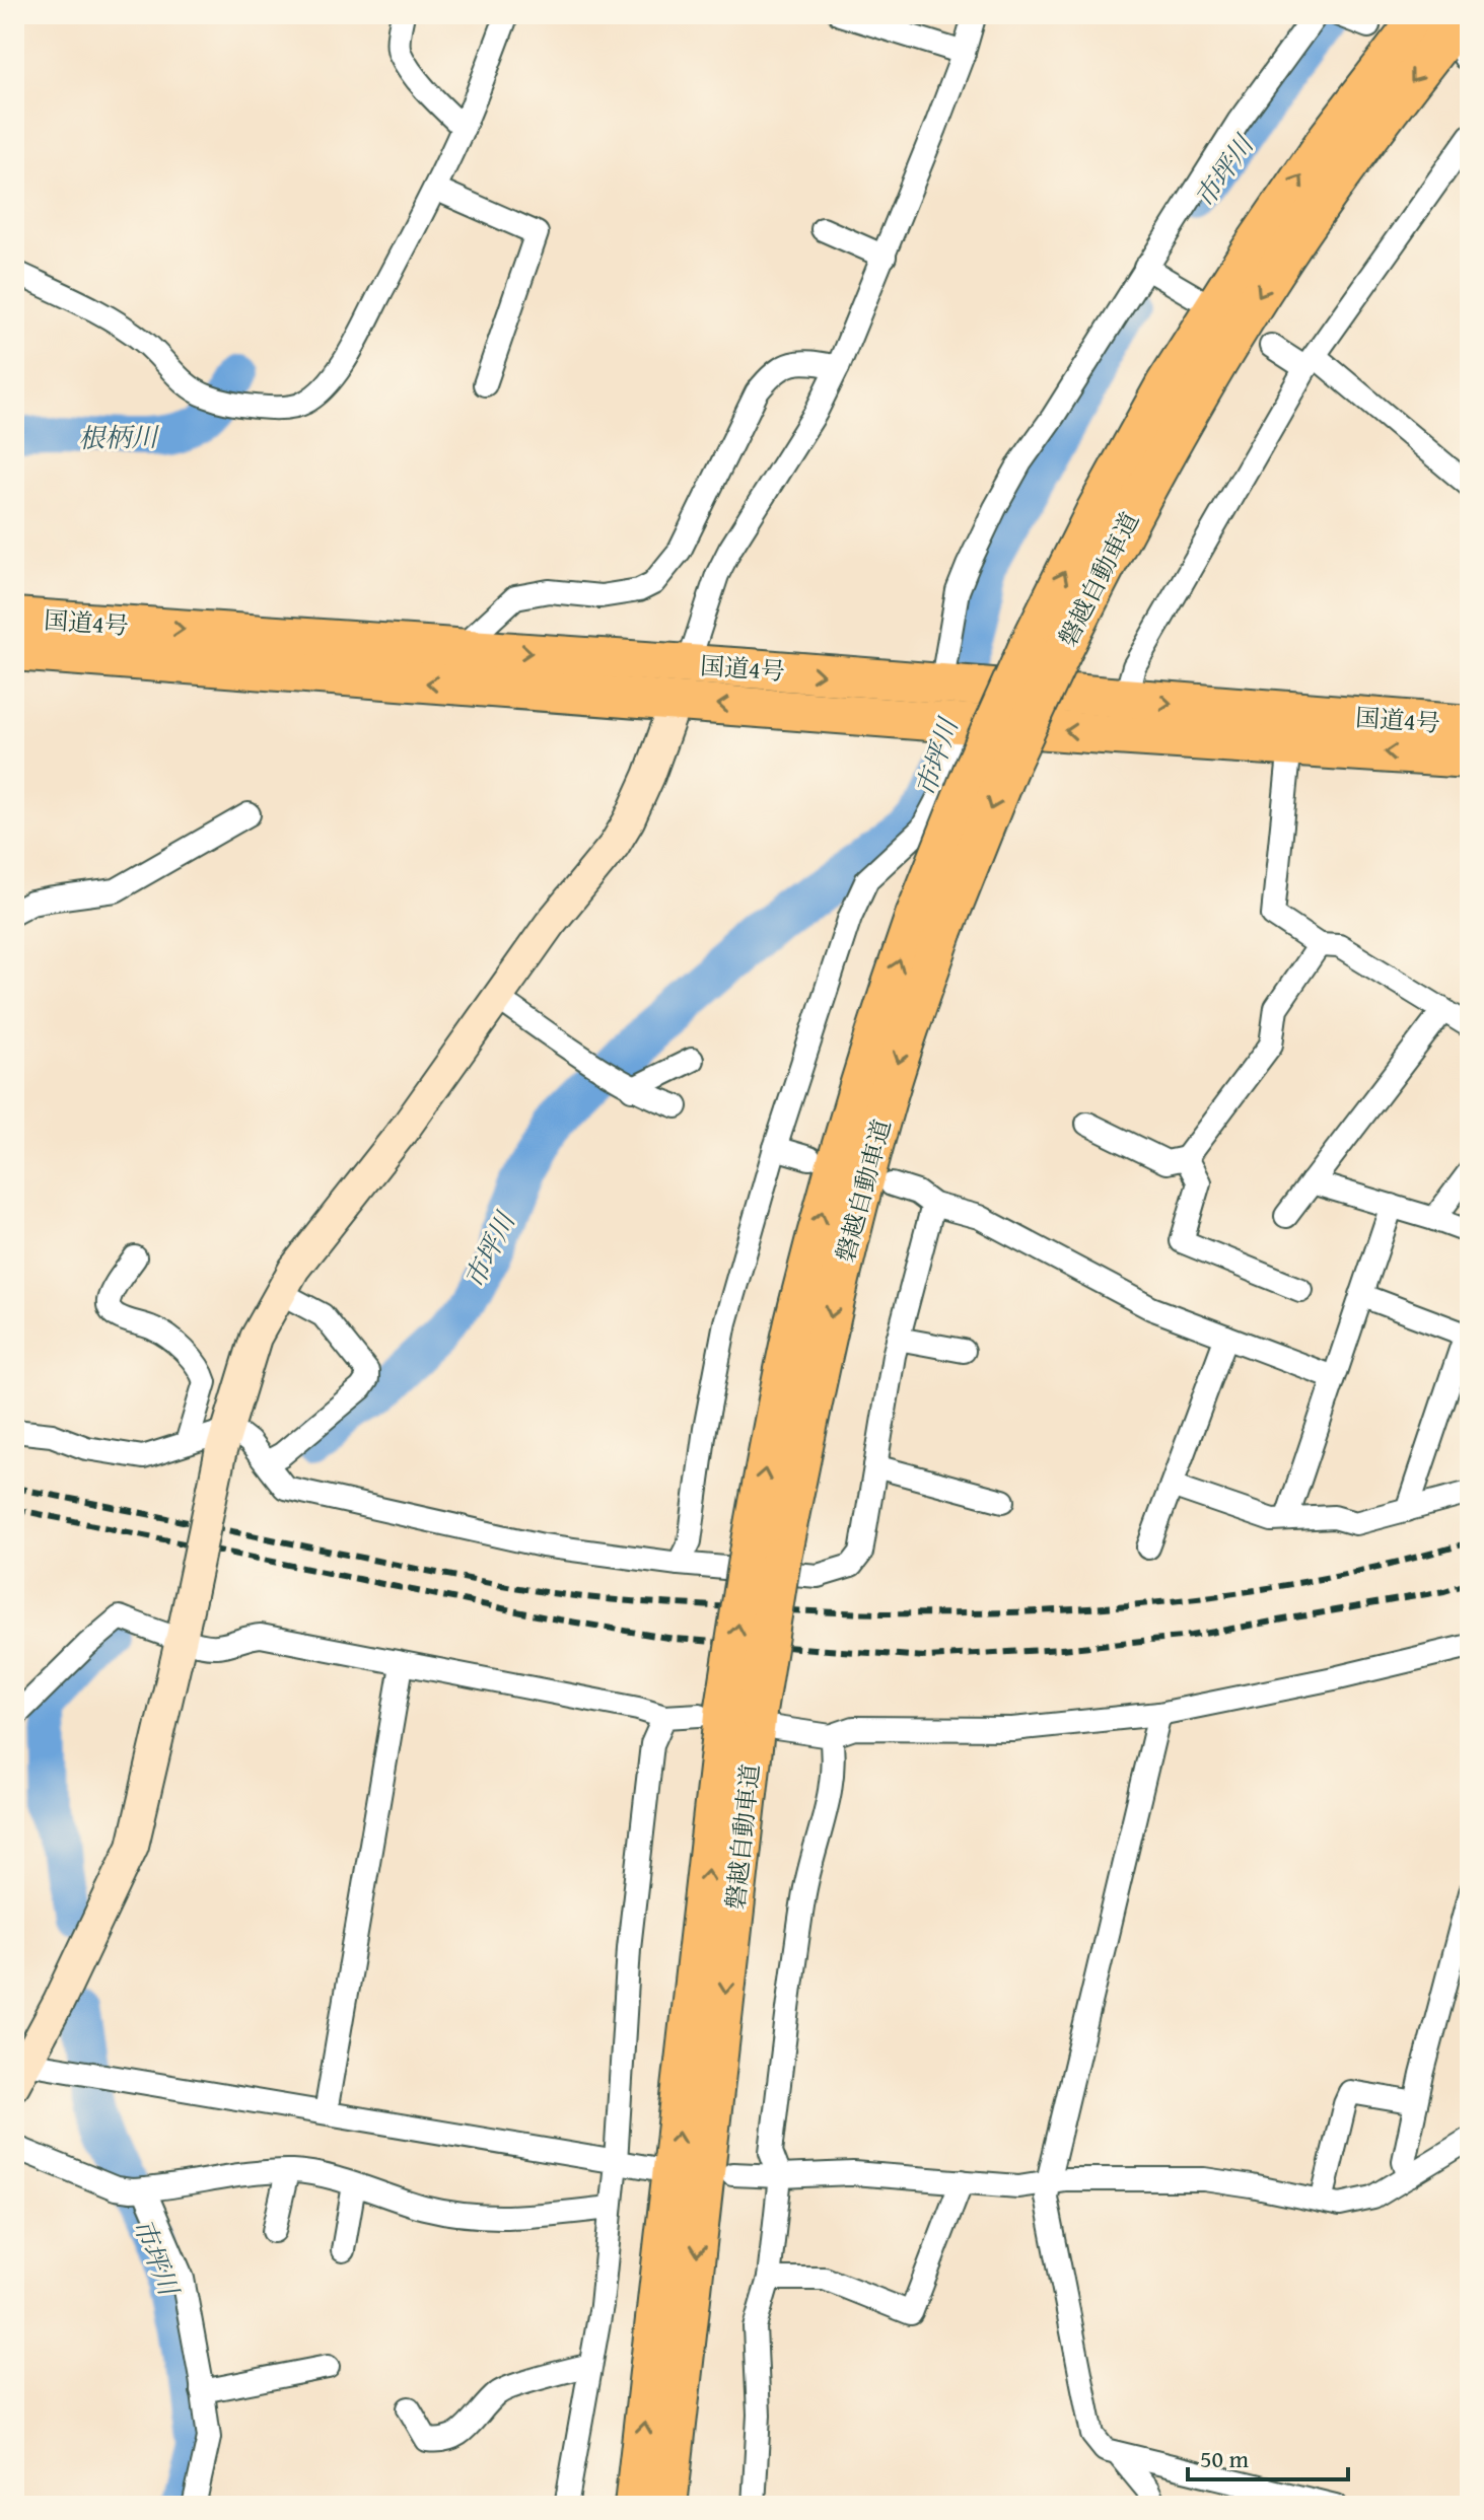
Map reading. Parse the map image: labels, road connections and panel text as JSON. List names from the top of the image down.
{
  "streets": {
    "highway": ["磐越自動車道", "国道4号"]
  },
  "water": ["市坪川", "根柄川"],
  "scale_bar": "50 m"
}
